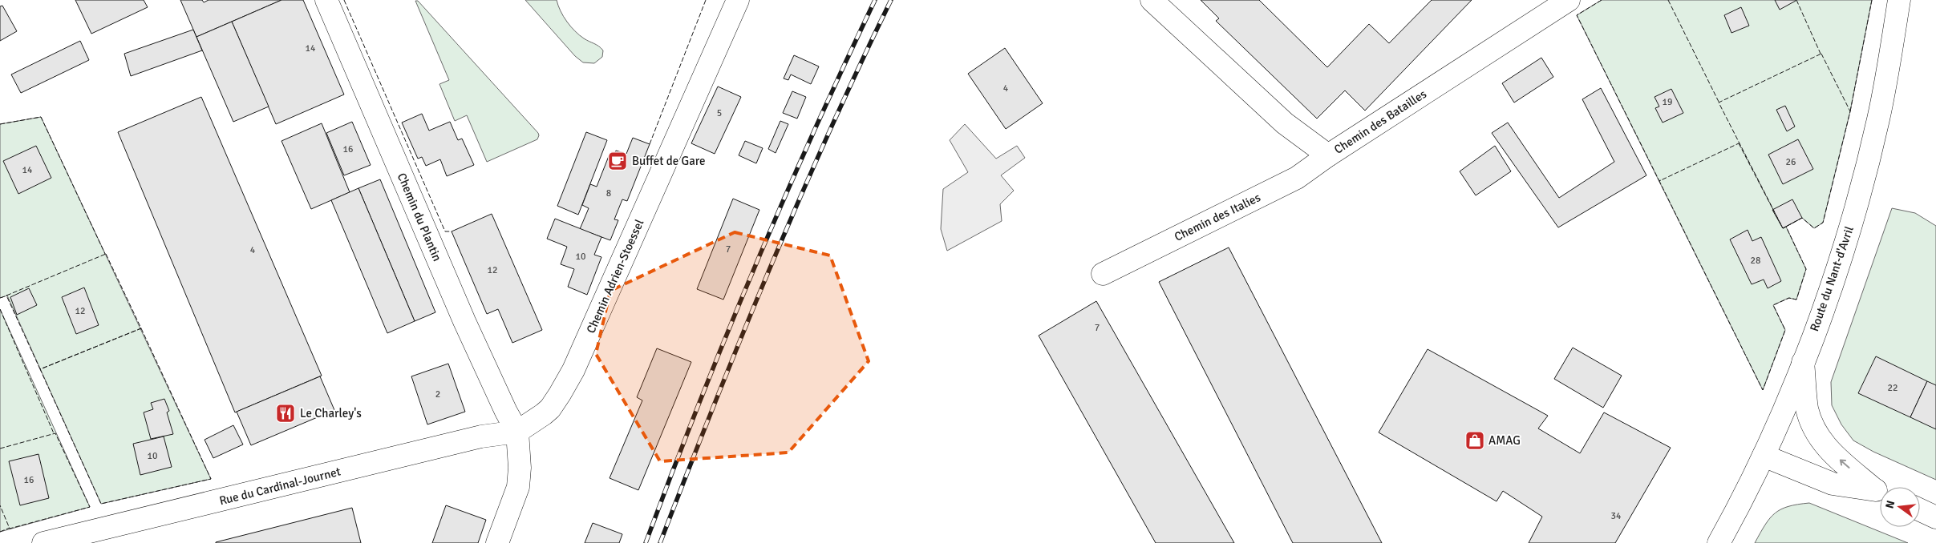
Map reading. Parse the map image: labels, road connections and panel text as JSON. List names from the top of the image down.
{
  "streets": {
    "street": [
      "Chemin des Batailles",
      "Chemin du Plantin",
      "Chemin des Italies",
      "Chemin Adrien-Stoessel",
      "Route du Nant-d'Avril",
      "Rue du Cardinal-Journet"
    ]
  },
  "crossings": [
    ["Chemin des Batailles", "Chemin des Italies"],
    ["Chemin du Plantin", "Chemin Adrien-Stoessel"],
    ["Chemin du Plantin", "Rue du Cardinal-Journet"],
    ["Chemin Adrien-Stoessel", "Rue du Cardinal-Journet"]
  ],
  "places": {
    "cafe": ["Buffet de Gare"],
    "restaurant": ["Le Charley's"],
    "shop": ["AMAG"]
  },
  "house_numbers": [
    "14",
    "4",
    "19",
    "5",
    "16",
    "26",
    "14",
    "8",
    "7",
    "4",
    "10",
    "28",
    "12",
    "12",
    "7",
    "22",
    "2",
    "10",
    "16",
    "34"
  ],
  "north": "left"
}
